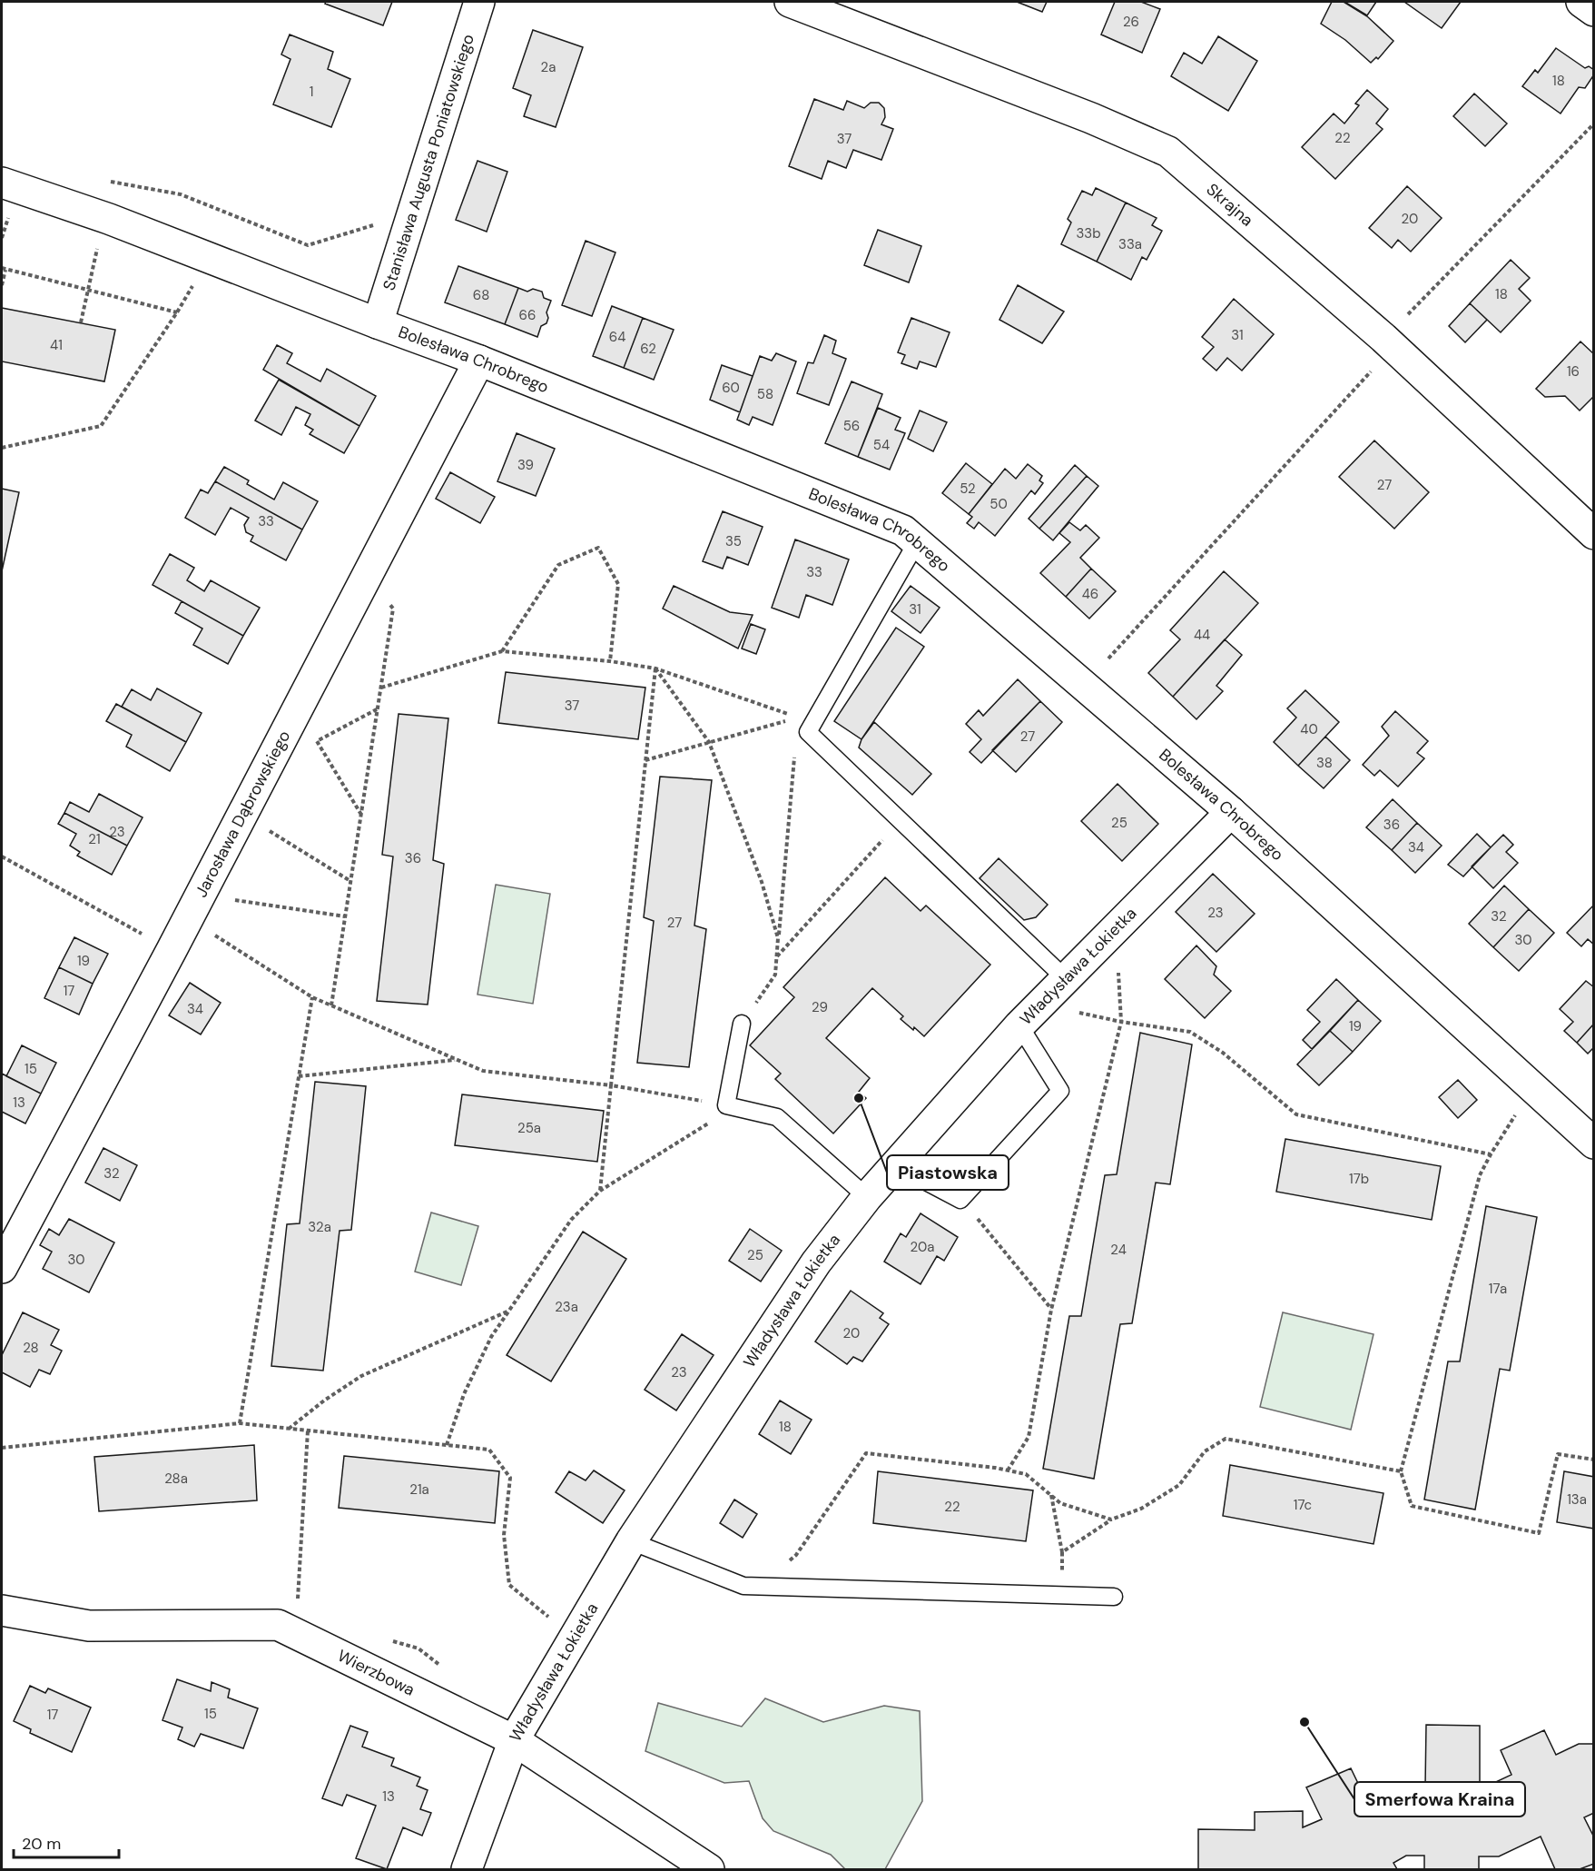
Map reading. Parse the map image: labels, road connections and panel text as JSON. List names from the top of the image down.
{
  "streets": {
    "street": [
      "Stanisława Augusta Poniatowskiego",
      "Skrajna",
      "Bolesława Chrobrego",
      "Jarosława Dąbrowskiego",
      "Władysława Łokietka",
      "Wierzbowa"
    ]
  },
  "crossings": [
    ["Stanisława Augusta Poniatowskiego", "Bolesława Chrobrego"],
    ["Bolesława Chrobrego", "Jarosława Dąbrowskiego"],
    ["Bolesława Chrobrego", "Władysława Łokietka"],
    ["Władysława Łokietka", "Wierzbowa"]
  ],
  "places": ["Piastowska", "Smerfowa Kraina"],
  "house_numbers": [
    "26",
    "2a",
    "18",
    "1",
    "22",
    "37",
    "20",
    "33b",
    "33a",
    "18",
    "68",
    "66",
    "31",
    "64",
    "41",
    "62",
    "16",
    "60",
    "58",
    "56",
    "54",
    "39",
    "27",
    "52",
    "50",
    "33",
    "35",
    "33",
    "46",
    "31",
    "44",
    "37",
    "40",
    "27",
    "38",
    "25",
    "36",
    "23",
    "21",
    "34",
    "36",
    "23",
    "32",
    "27",
    "30",
    "19",
    "17",
    "29",
    "34",
    "19",
    "15",
    "13",
    "25a",
    "32",
    "17b",
    "32a",
    "20a",
    "24",
    "25",
    "30",
    "17a",
    "23a",
    "20",
    "28",
    "23",
    "18",
    "28a",
    "21a",
    "13a",
    "17c",
    "22",
    "15",
    "17",
    "13"
  ],
  "scale_bar": "20 m"
}
